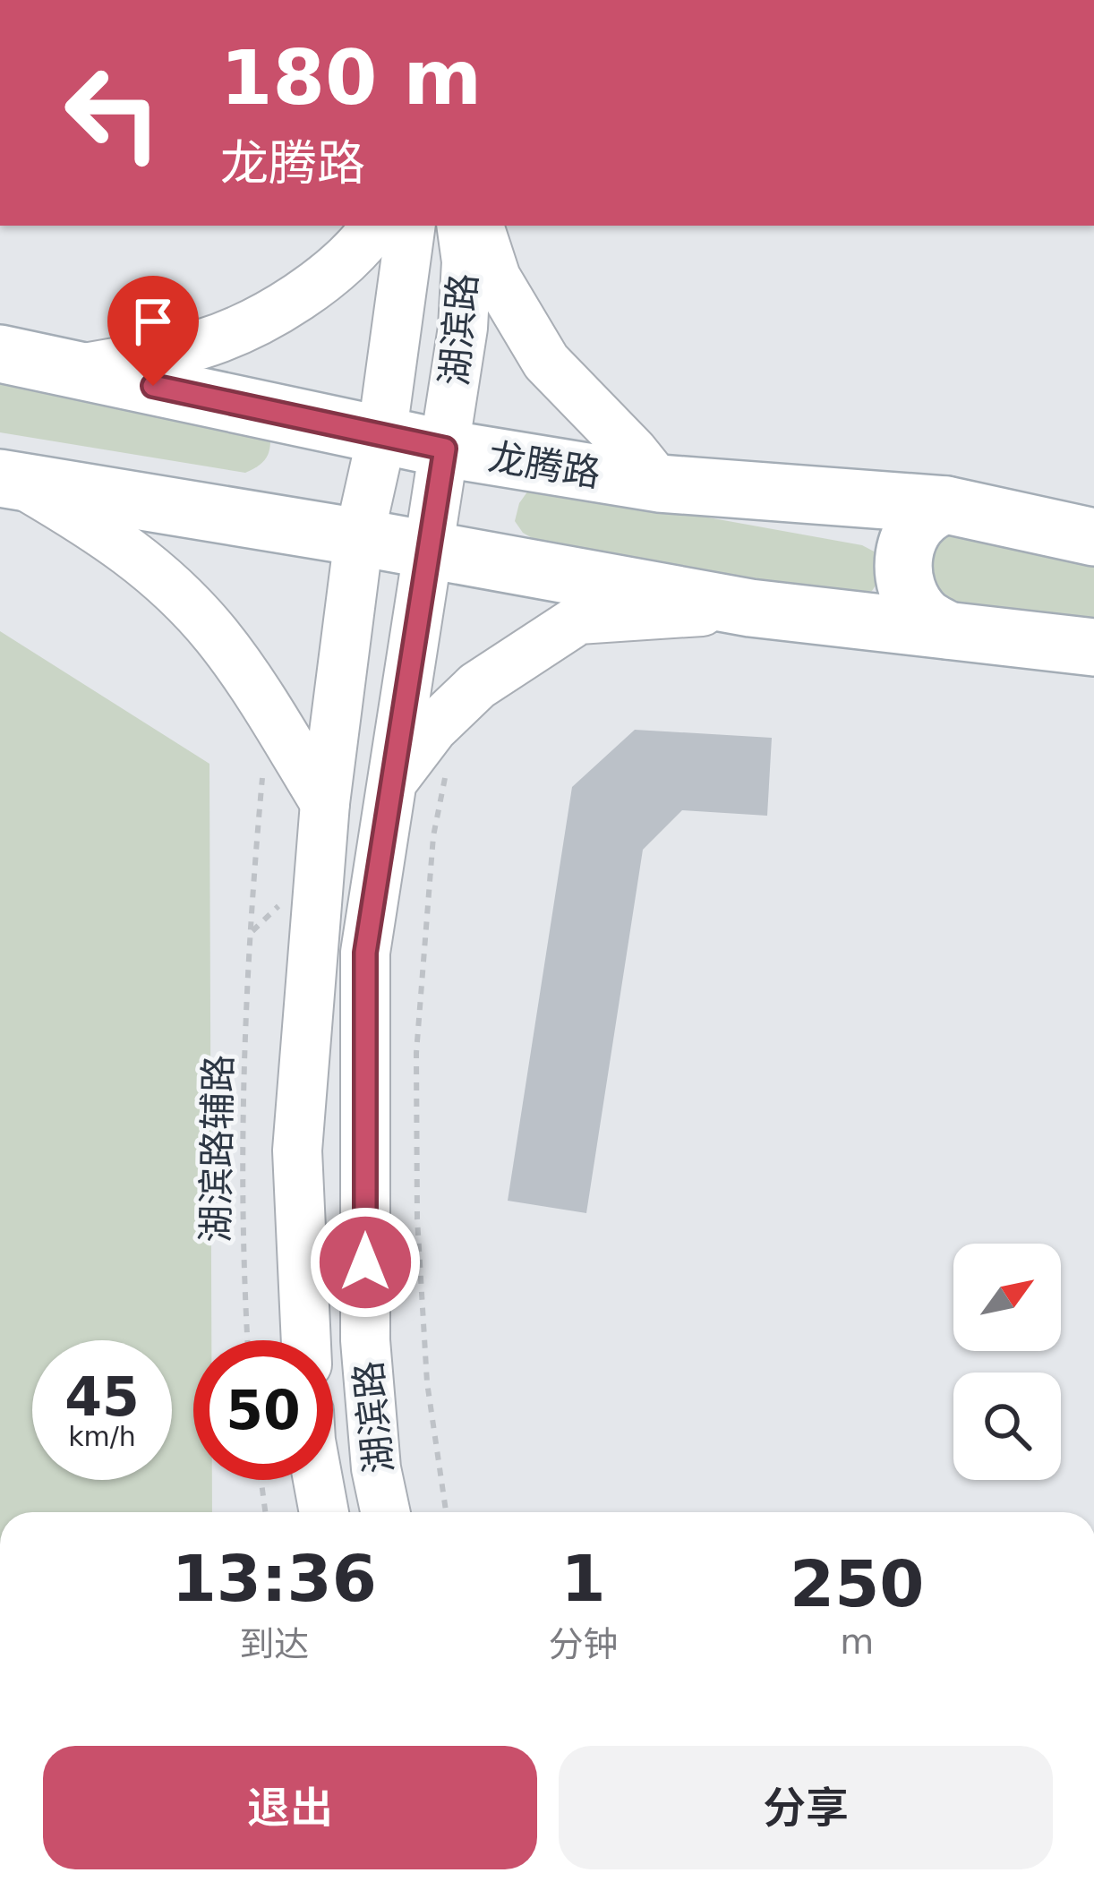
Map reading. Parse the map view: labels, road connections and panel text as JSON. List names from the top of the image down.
{
  "streets": {
    "main road": ["湖滨路", "龙腾路"],
    "path": ["湖滨路辅路"]
  },
  "crossings": [
    ["湖滨路", "龙腾路"]
  ],
  "north": "top right",
  "page": {
    "turn": ["180 m", "龙腾路"],
    "speed": "45 km/h",
    "limit": "50",
    "eta": [
      "13:36",
      "到达",
      "1",
      "分钟",
      "250",
      "m"
    ],
    "buttons": ["退出", "分享"]
  }
}
